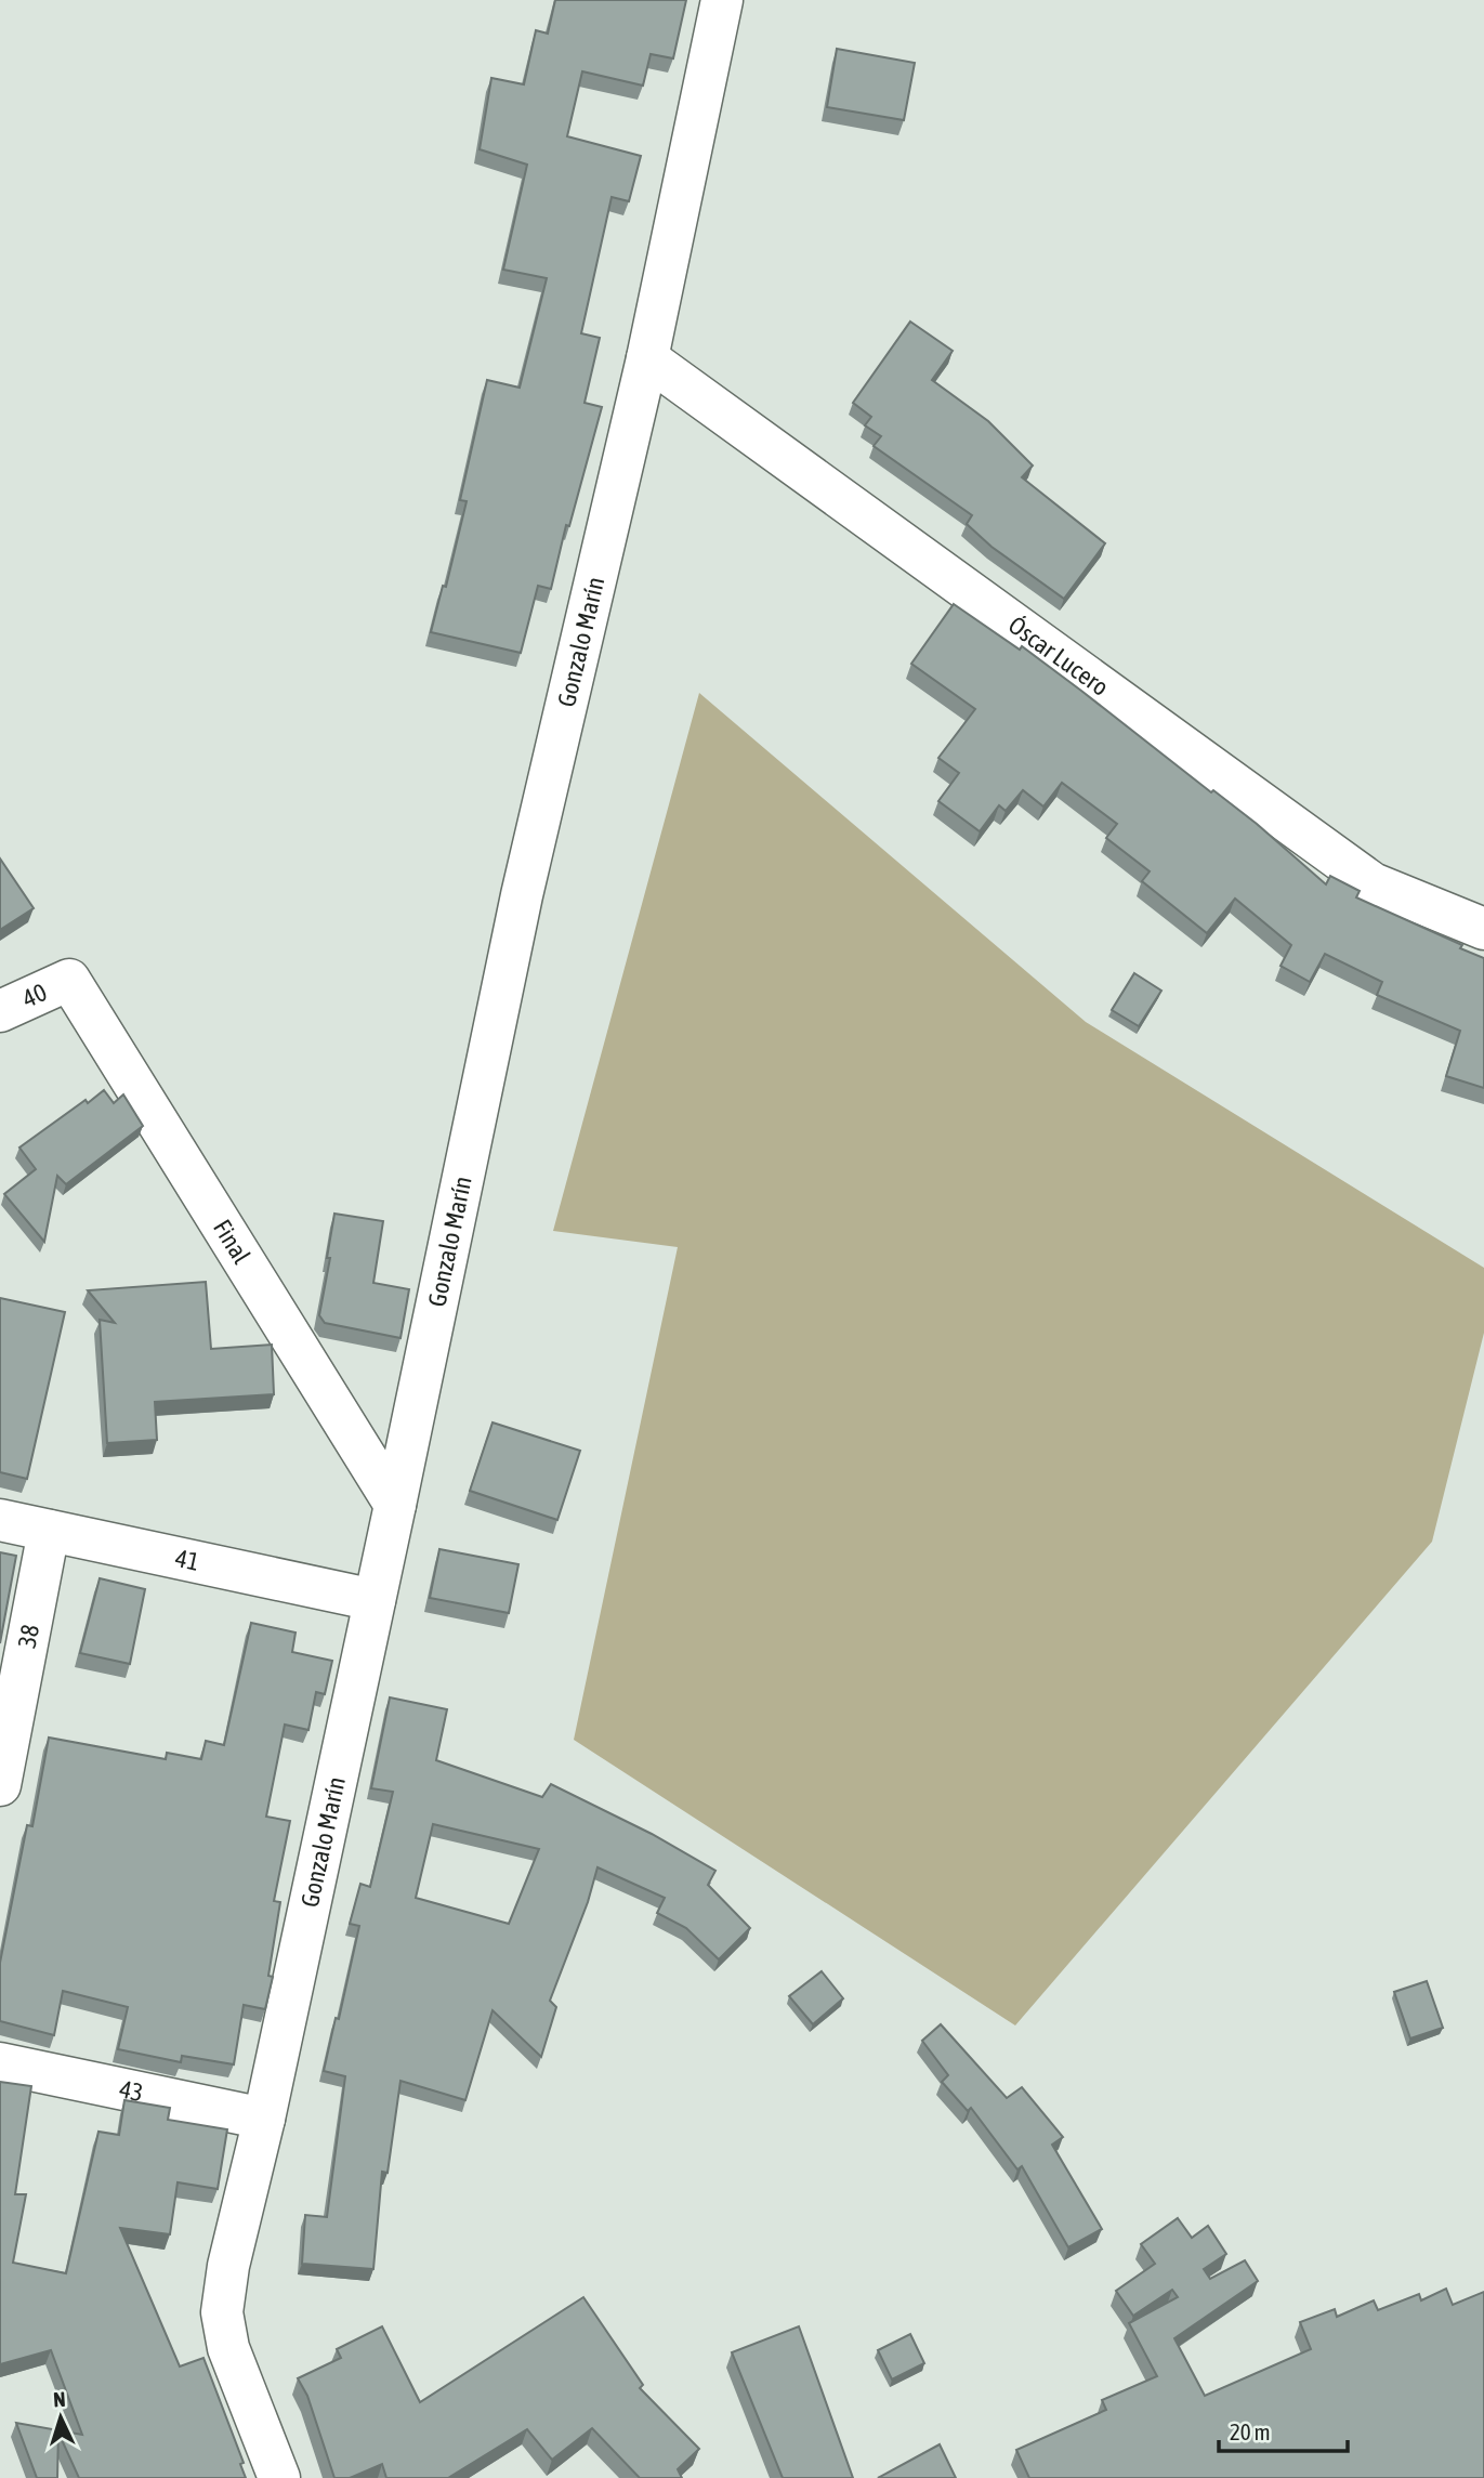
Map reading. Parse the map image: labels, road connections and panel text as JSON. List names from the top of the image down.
{
  "streets": {
    "street": [
      "Gonzalo Marín",
      "Óscar Lucero",
      "40",
      "Final",
      "41",
      "38",
      "43"
    ]
  },
  "crossings": [
    ["Gonzalo Marín", "Óscar Lucero"],
    ["Gonzalo Marín", "Final"],
    ["Gonzalo Marín", "41"],
    ["Gonzalo Marín", "43"],
    ["40", "Final"],
    ["41", "38"]
  ],
  "scale_bar": "20 m",
  "north": "top"
}
